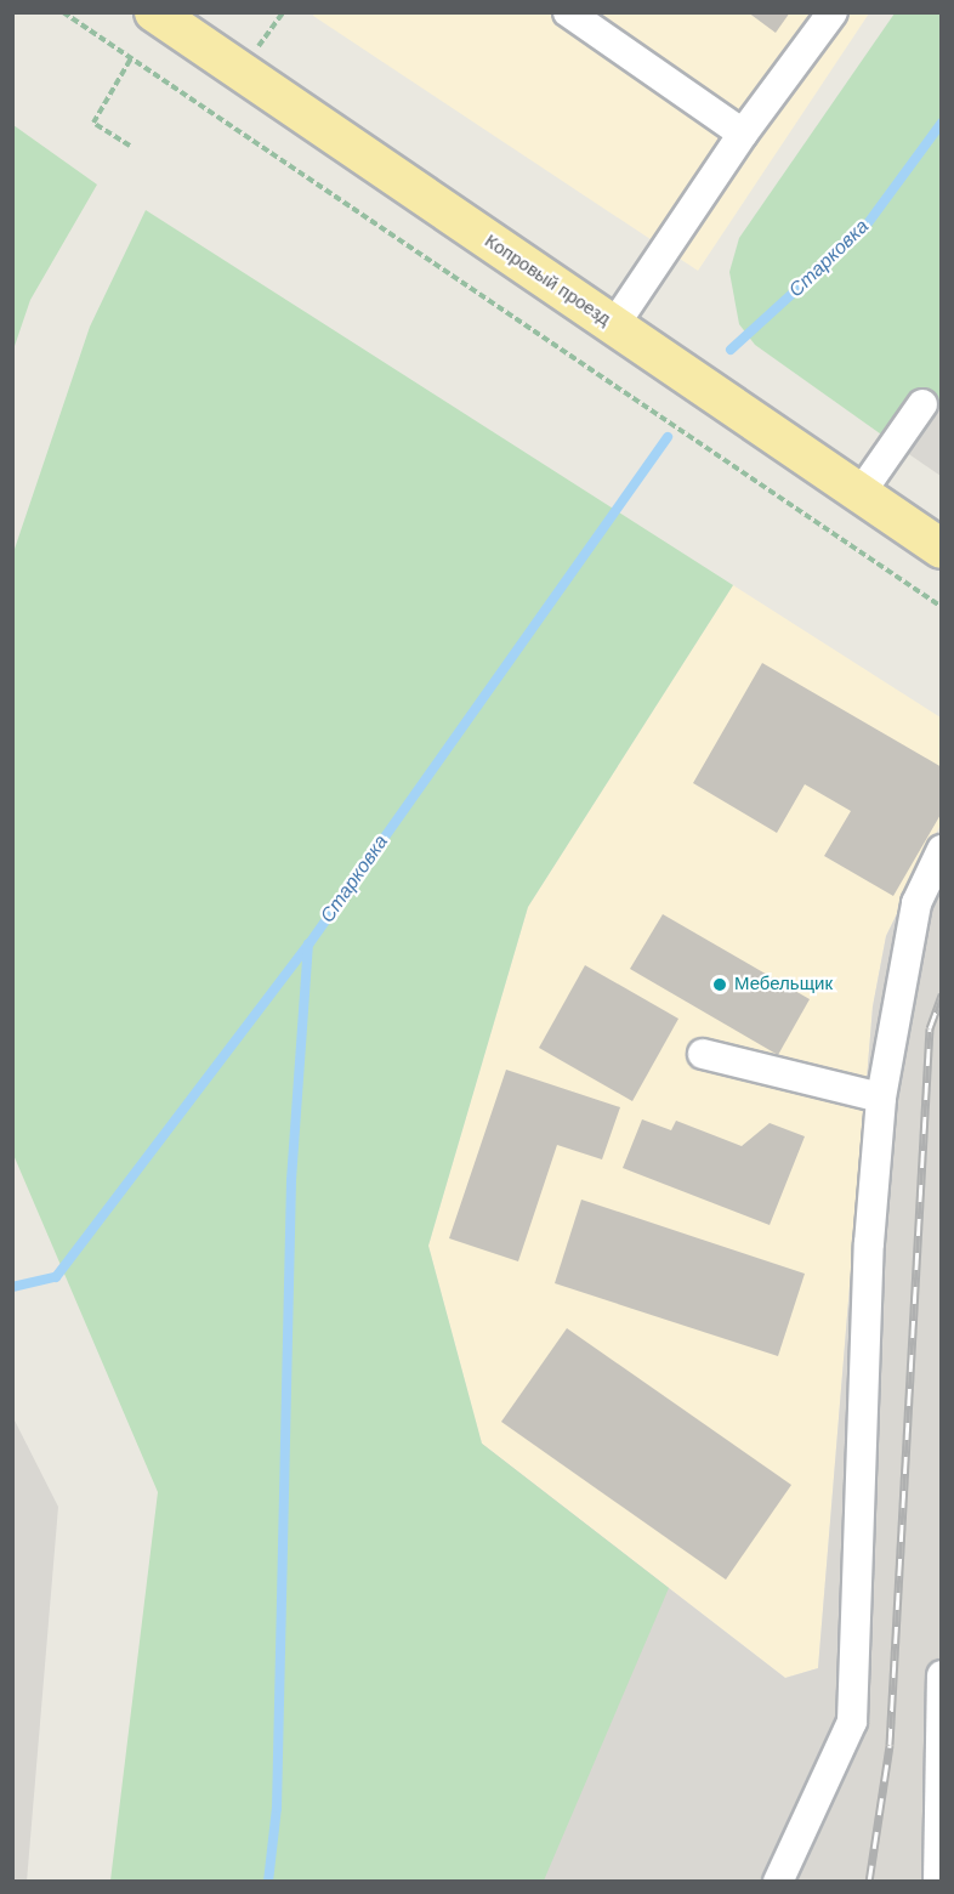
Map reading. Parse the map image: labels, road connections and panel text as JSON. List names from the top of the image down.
{
  "streets": {
    "main road": ["Копровый проезд"]
  },
  "water": ["Старковка"],
  "places": ["Мебельщик"]
}
